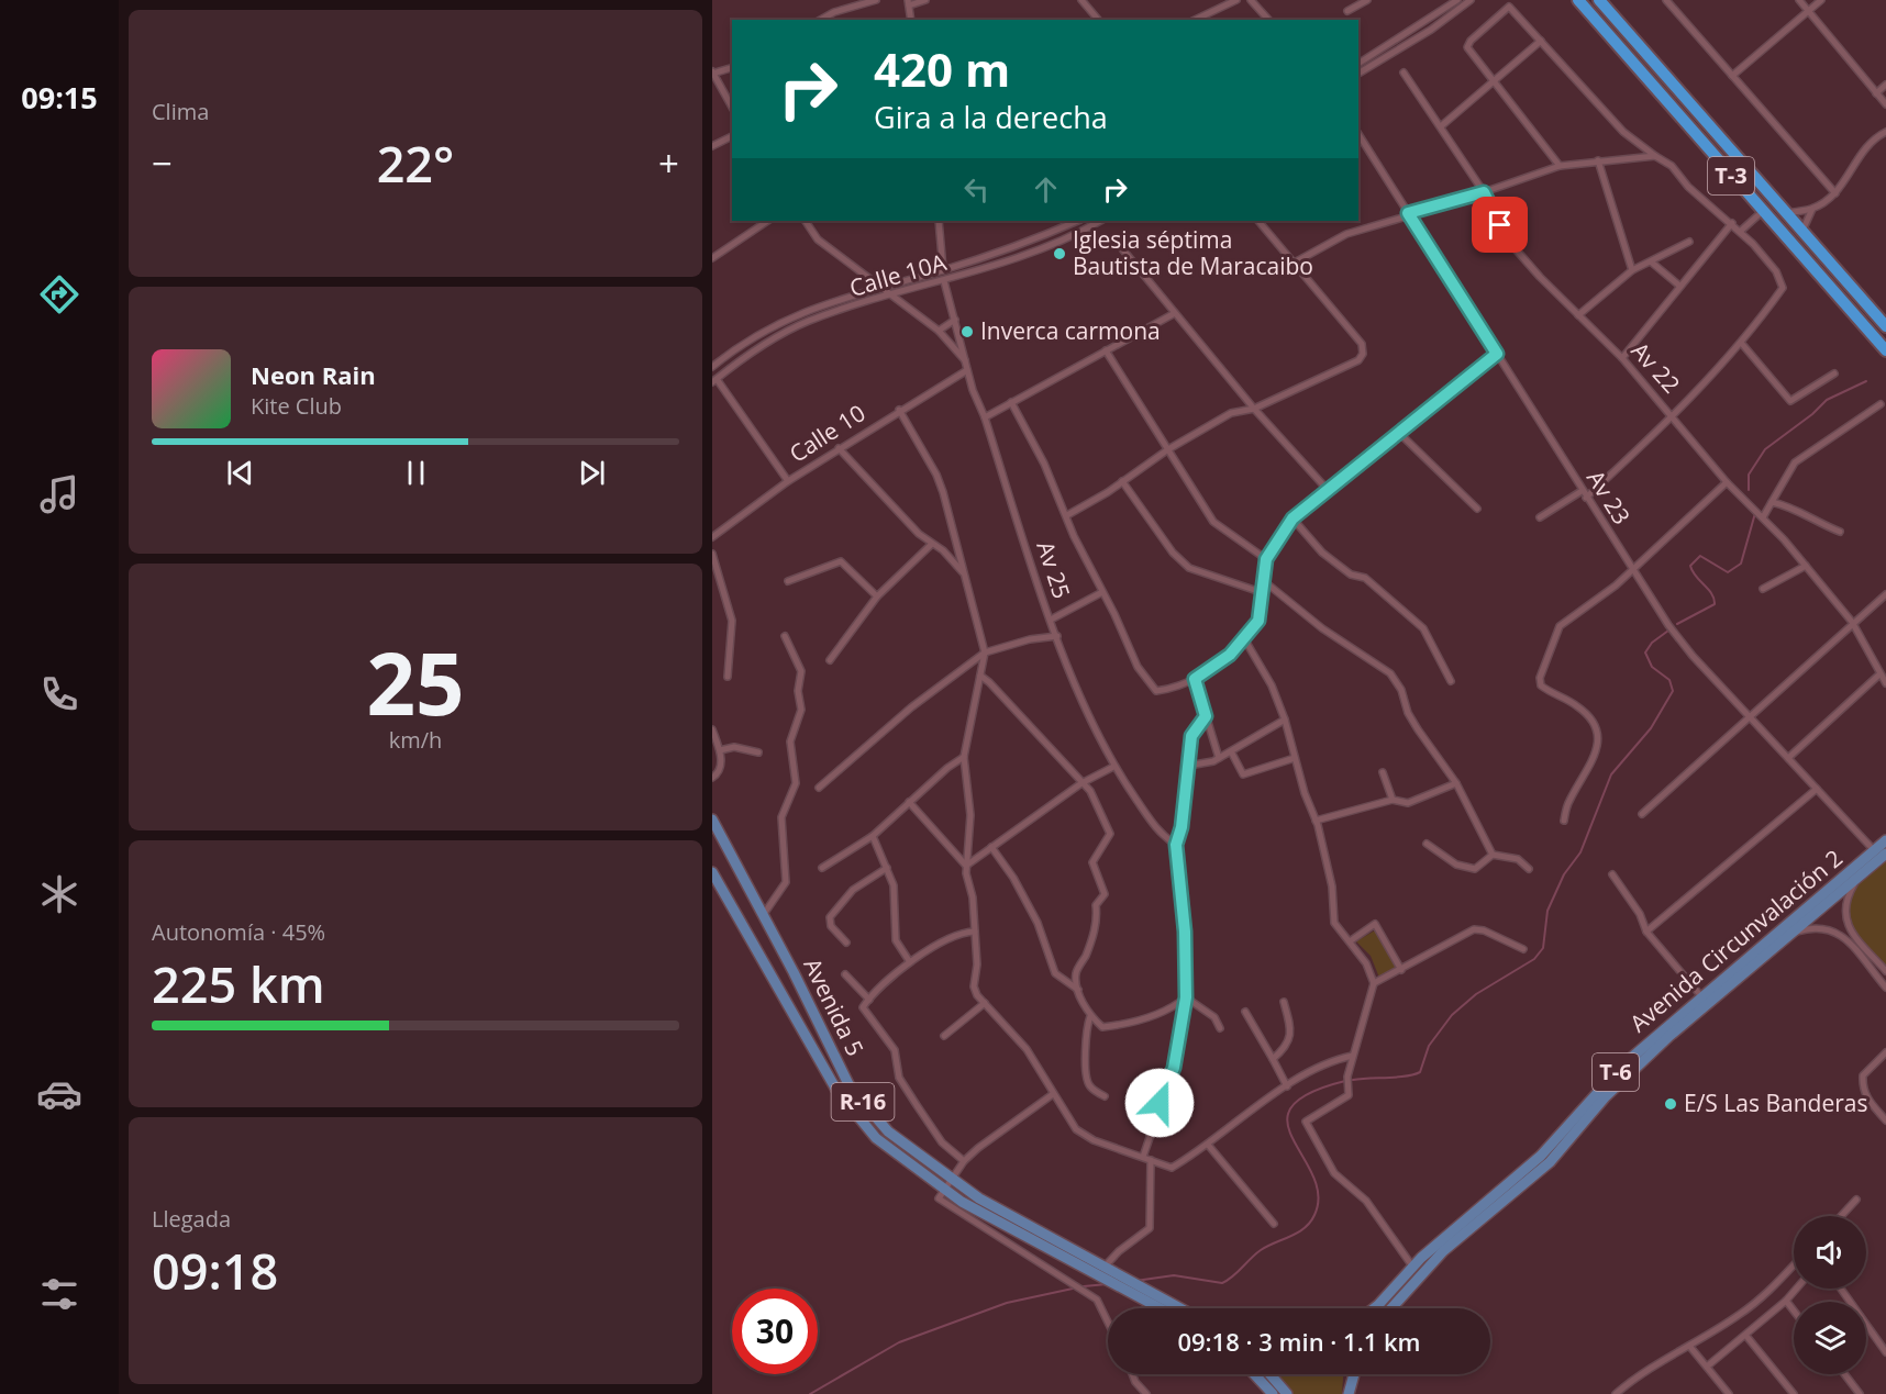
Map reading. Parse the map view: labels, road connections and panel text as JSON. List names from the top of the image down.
{
  "streets": {
    "highway": ["T-3"],
    "main road": [
      "Avenida Circunvalación 2",
      "Avenida 5",
      "T-6",
      "R-16"
    ],
    "street": [
      "Calle 10A",
      "Av 22",
      "Calle 10",
      "Av 23",
      "Av 25"
    ]
  },
  "crossings": [
    ["Calle 10A", "Av 25"],
    ["Calle 10", "Av 25"],
    ["Av 23", "Avenida Circunvalación 2"]
  ],
  "places": ["Iglesia séptima Bautista de Maracaibo", "Inverca carmona", "E/S Las Banderas"],
  "page": {
    "tabs": "09:15",
    "tile": [
      "Clima",
      ["25", "km/h"],
      ["Autonomía · 45%", "225 km"],
      ["Llegada", "09:18"]
    ],
    "turn": ["420 m", "Gira a la derecha"],
    "heat": ["−", "22°", "+"],
    "song": ["Neon Rain", "Kite Club"],
    "limit": "30",
    "trip": "09:18 · 3 min · 1.1 km"
  }
}
